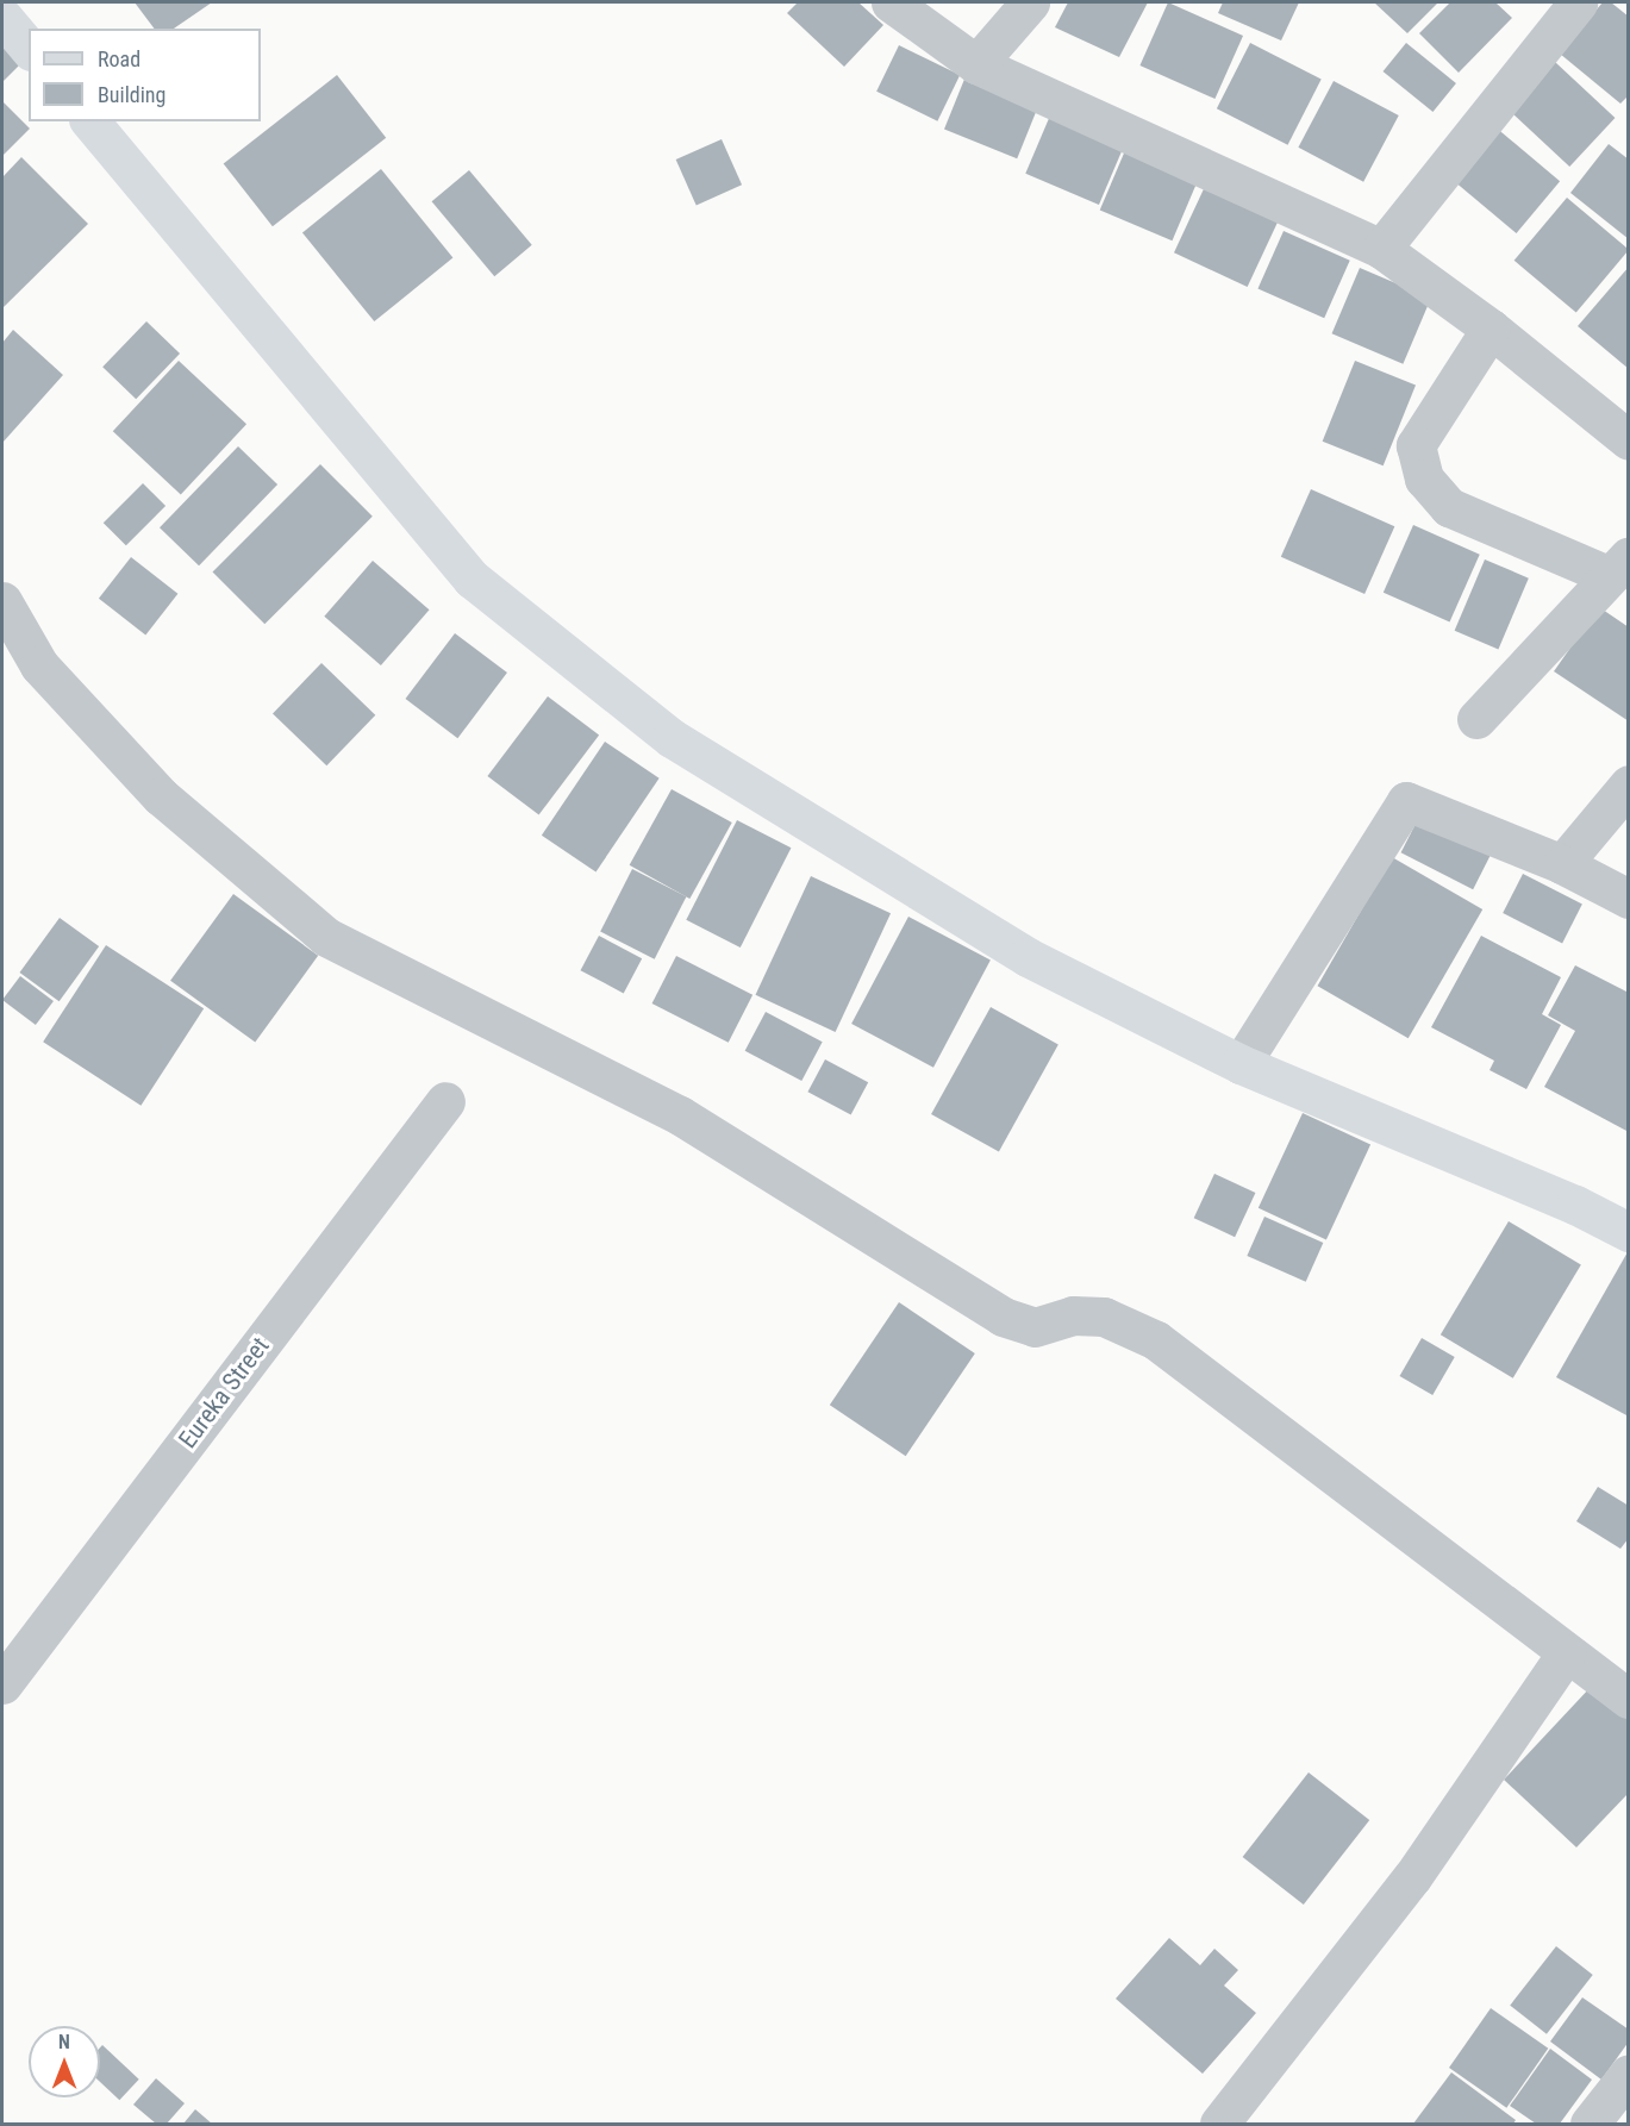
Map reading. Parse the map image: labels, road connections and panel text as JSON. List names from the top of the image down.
{
  "streets": {
    "street": ["Eureka Street"]
  },
  "legend": ["Road", "Building"],
  "north": "top"
}
